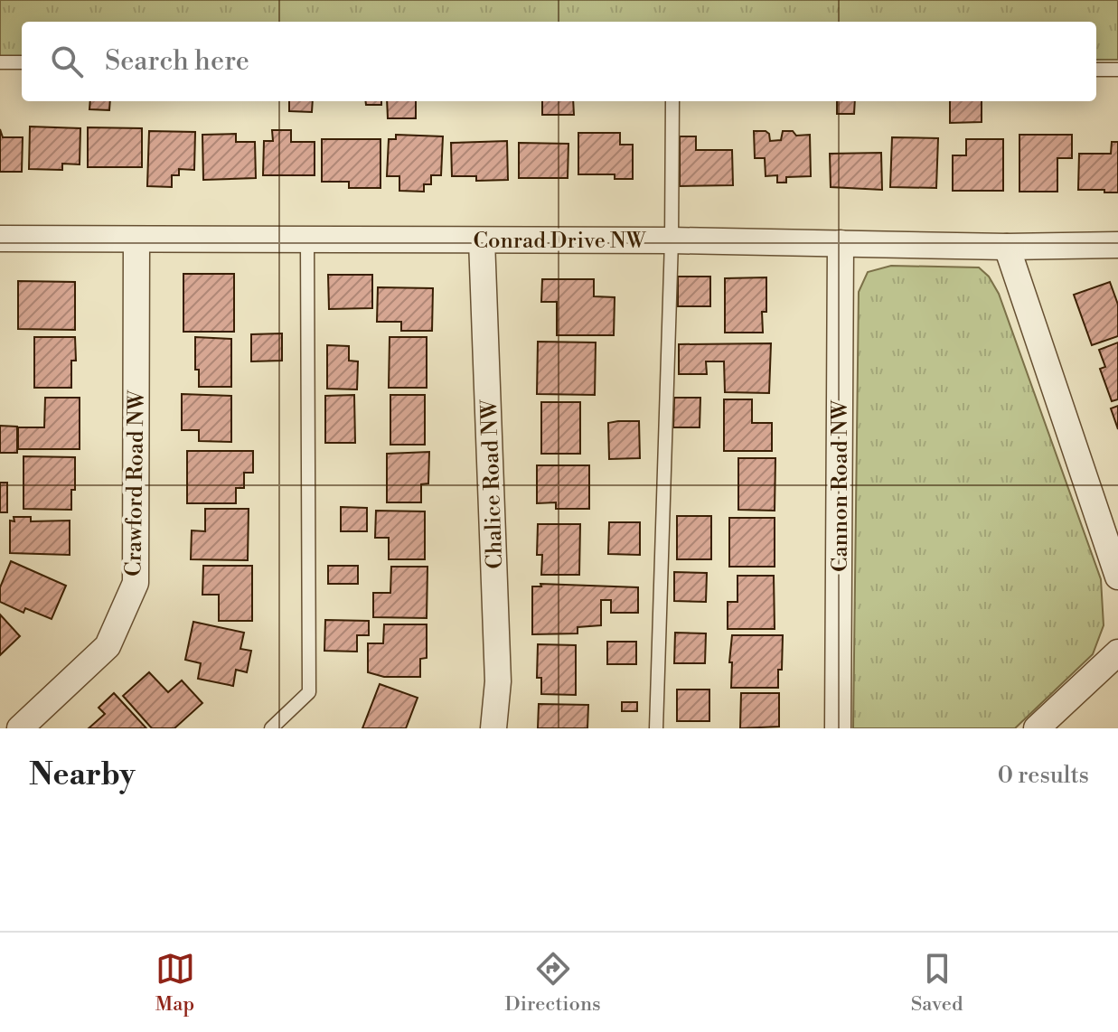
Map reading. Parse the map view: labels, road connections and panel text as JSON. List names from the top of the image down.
{
  "streets": {
    "street": [
      "Conrad Drive NW",
      "Crawford Road NW",
      "Chalice Road NW",
      "Cannon Road NW"
    ]
  },
  "crossings": [
    ["Conrad Drive NW", "Crawford Road NW"],
    ["Conrad Drive NW", "Chalice Road NW"],
    ["Conrad Drive NW", "Cannon Road NW"]
  ],
  "page": {
    "search": "Search here",
    "heading": ["Nearby", "0 results"],
    "nav": ["Map", "Directions", "Saved"]
  }
}
